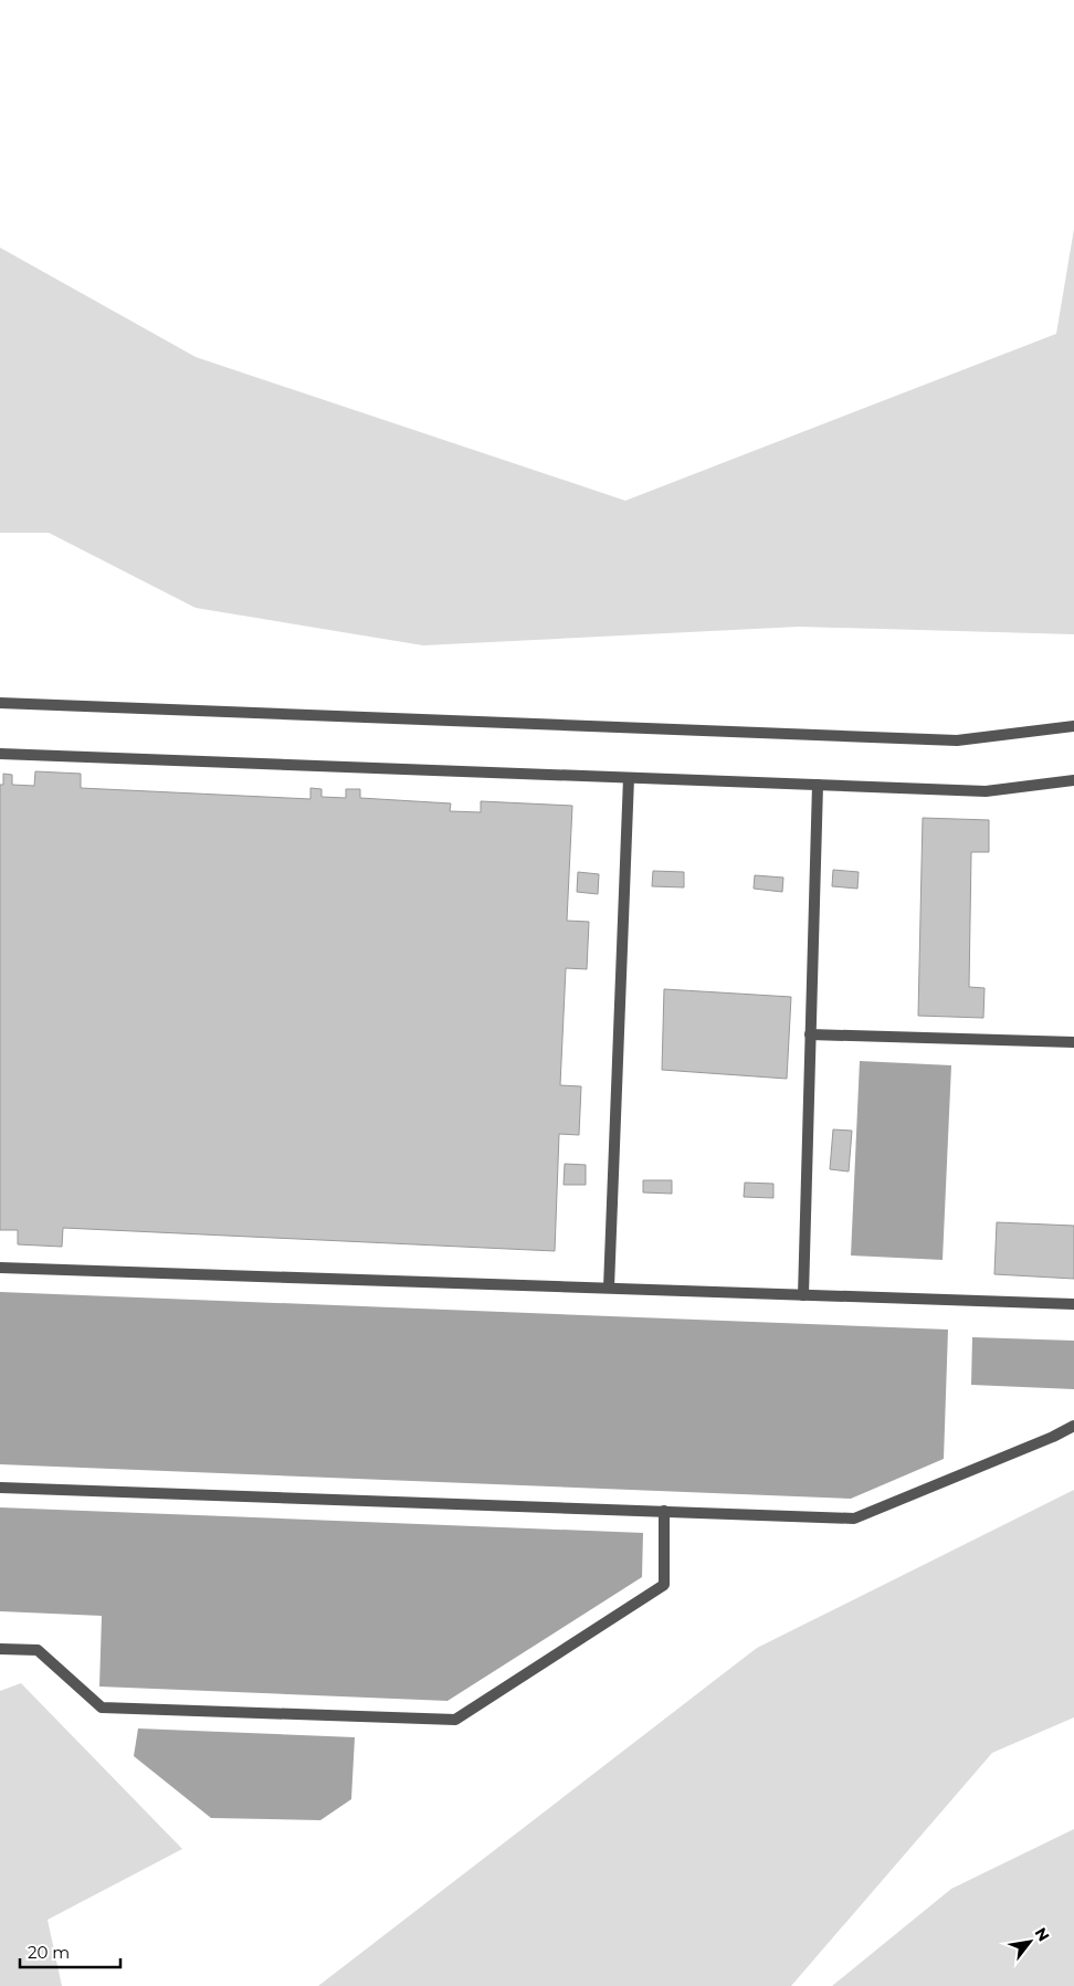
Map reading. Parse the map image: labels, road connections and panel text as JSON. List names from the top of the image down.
{
  "scale_bar": "20 m",
  "north": "top right"
}
